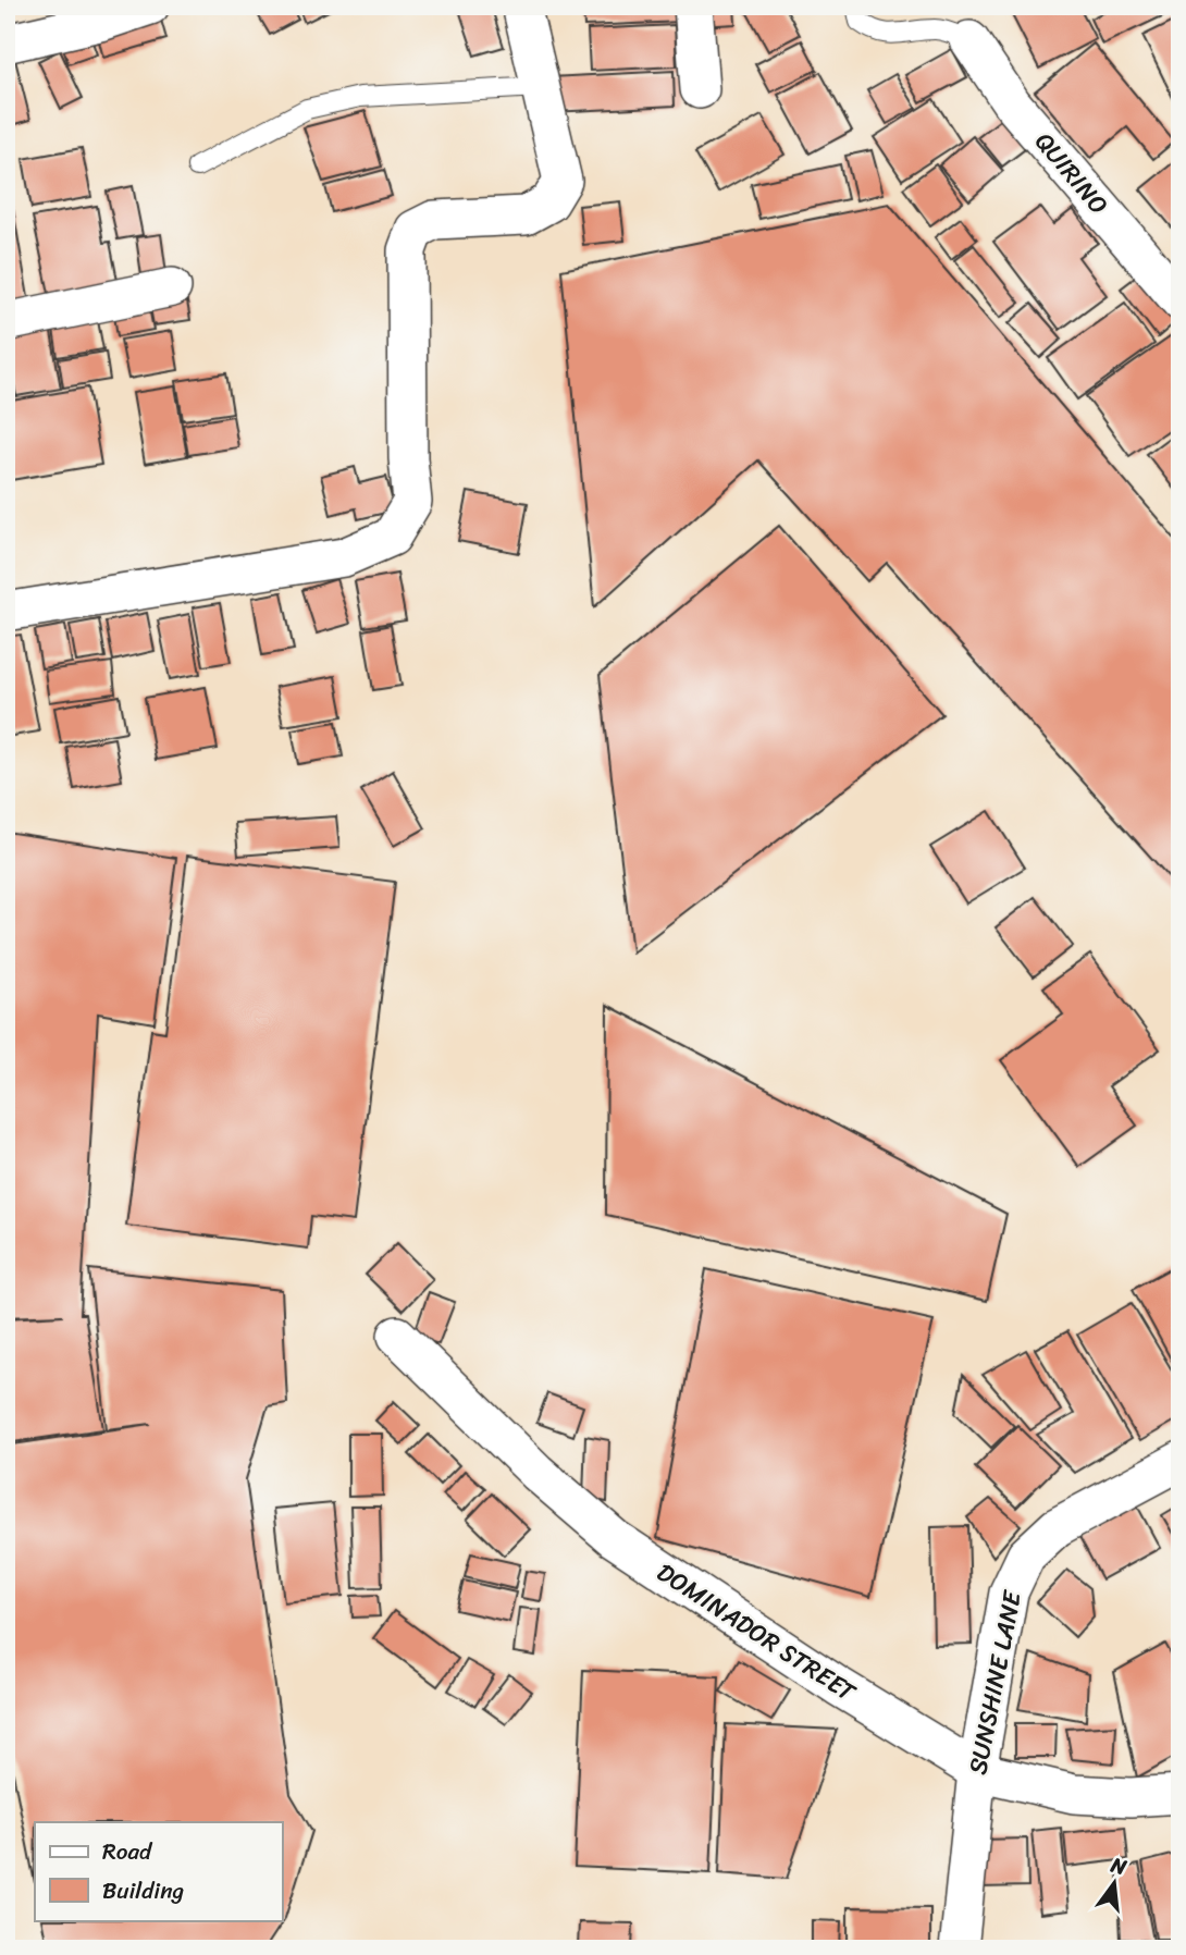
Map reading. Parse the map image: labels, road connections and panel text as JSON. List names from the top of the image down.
{
  "streets": {
    "street": ["QUIRINO", "DOMINADOR STREET", "SUNSHINE LANE"]
  },
  "crossings": [
    ["DOMINADOR STREET", "SUNSHINE LANE"]
  ],
  "legend": ["Road", "Building"],
  "north": "top"
}
